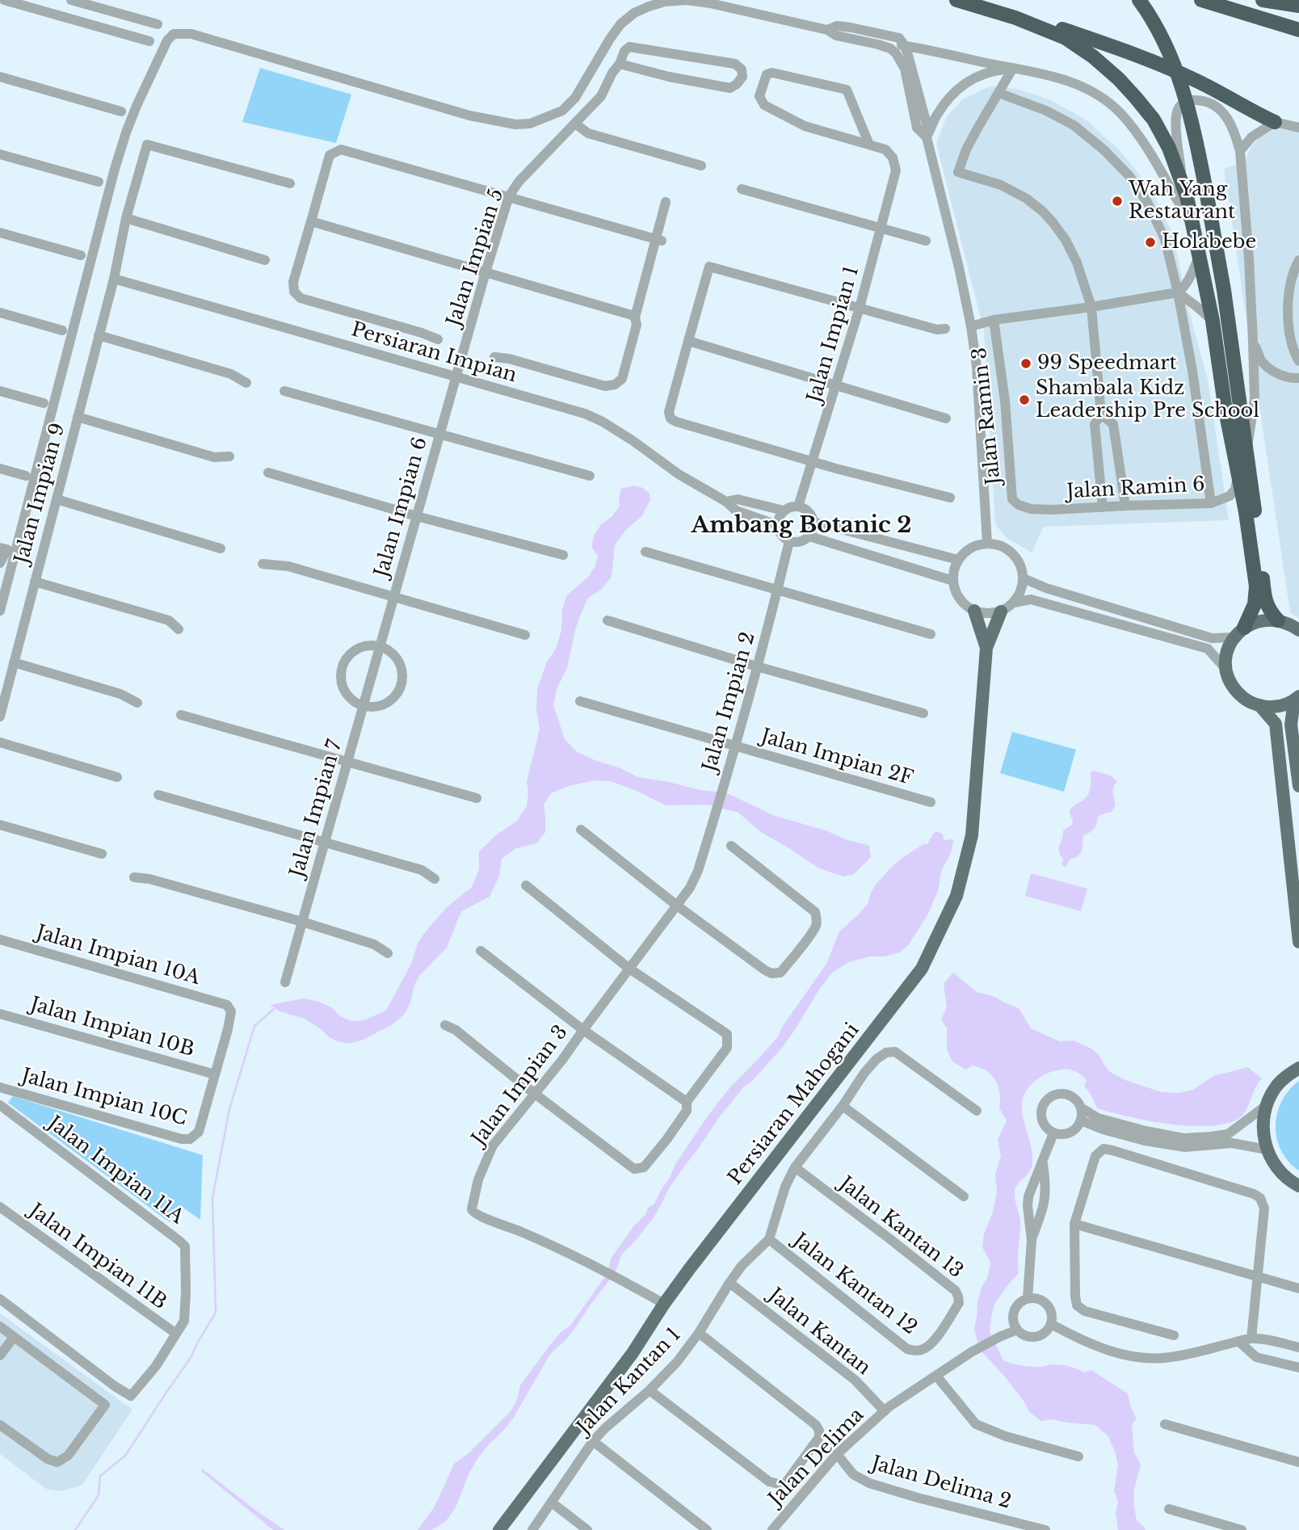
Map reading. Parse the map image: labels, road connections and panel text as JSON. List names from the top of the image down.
{
  "streets": {
    "main road": ["Persiaran Mahogani"],
    "street": [
      "Jalan Impian 5",
      "Jalan Impian 1",
      "Persiaran Impian",
      "Jalan Ramin 3",
      "Jalan Ramin 6",
      "Jalan Impian 9",
      "Jalan Impian 6",
      "Jalan Impian 2",
      "Jalan Impian 2F",
      "Jalan Impian 7",
      "Jalan Impian 10A",
      "Jalan Impian 10B",
      "Jalan Impian 3",
      "Jalan Impian 10C",
      "Jalan Impian 11A",
      "Jalan Kantan 13",
      "Jalan Impian 11B",
      "Jalan Kantan 12",
      "Jalan Kantan",
      "Jalan Kantan 1",
      "Jalan Delima",
      "Jalan Delima 2"
    ]
  },
  "crossings": [
    ["Jalan Impian 5", "Persiaran Impian"],
    ["Jalan Impian 5", "Jalan Impian 6"],
    ["Jalan Impian 1", "Persiaran Impian"],
    ["Jalan Impian 1", "Jalan Impian 2"],
    ["Persiaran Impian", "Jalan Impian 9"],
    ["Persiaran Impian", "Jalan Impian 6"],
    ["Persiaran Impian", "Jalan Impian 2"],
    ["Jalan Ramin 3", "Jalan Ramin 6"],
    ["Jalan Impian 6", "Jalan Impian 7"],
    ["Jalan Impian 2", "Jalan Impian 2F"],
    ["Jalan Impian 2", "Jalan Impian 3"],
    ["Jalan Impian 10A", "Jalan Impian 10B"],
    ["Jalan Impian 10A", "Jalan Impian 10C"],
    ["Jalan Impian 10B", "Jalan Impian 10C"],
    ["Jalan Impian 3", "Persiaran Mahogani"],
    ["Jalan Impian 11A", "Jalan Impian 11B"],
    ["Jalan Kantan 13", "Jalan Kantan 12"],
    ["Jalan Kantan 12", "Jalan Kantan 1"],
    ["Jalan Kantan", "Jalan Kantan 1"],
    ["Jalan Kantan", "Jalan Delima"],
    ["Jalan Delima", "Jalan Delima 2"]
  ],
  "districts": ["Ambang Botanic 2"],
  "places": [
    "Wah Yang Restaurant",
    "Holabebe",
    "99 Speedmart",
    "Shambala Kidz Leadership Pre School"
  ]
}
